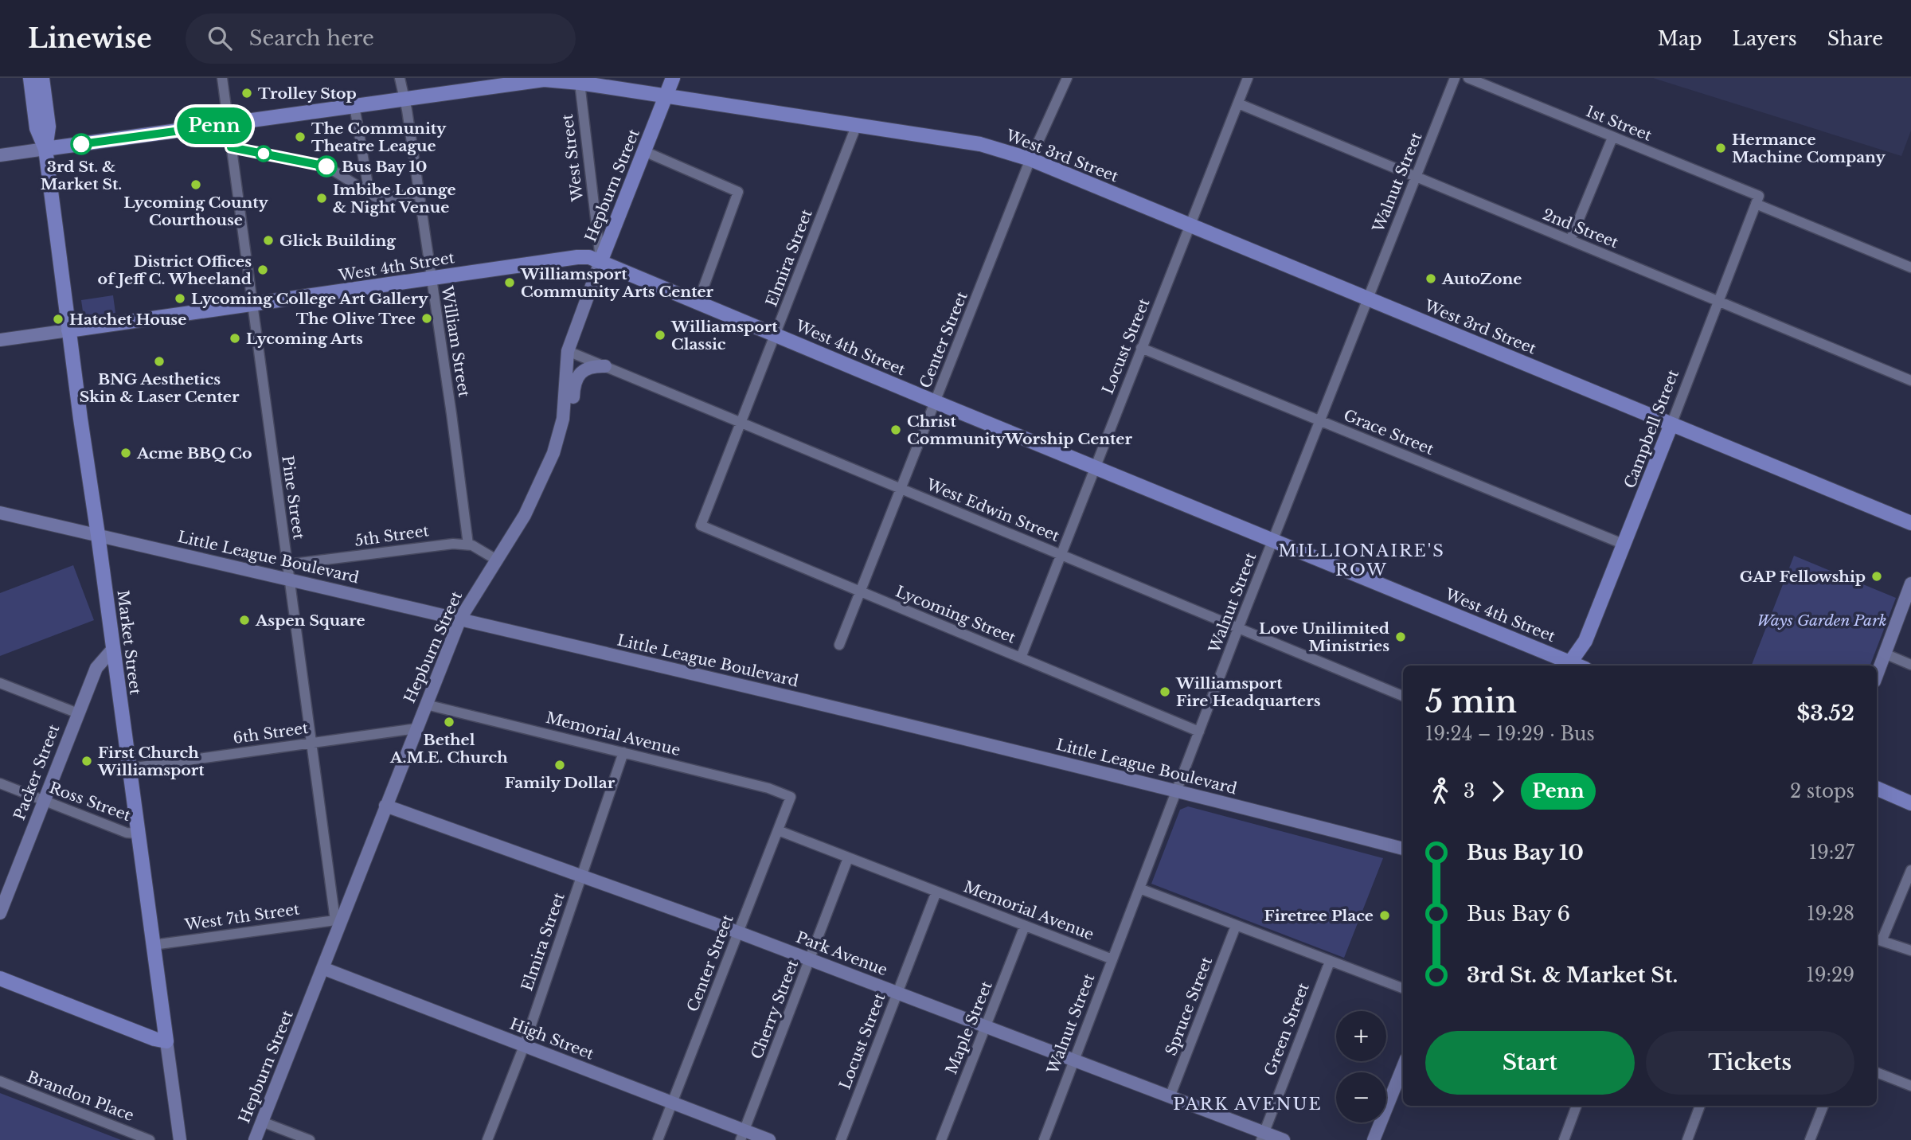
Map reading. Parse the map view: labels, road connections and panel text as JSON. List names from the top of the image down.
{
  "streets": {
    "main road": [
      "West 3rd Street",
      "Hepburn Street",
      "West 4th Street",
      "Campbell Street",
      "Market Street"
    ],
    "street": [
      "1st Street",
      "West Street",
      "Walnut Street",
      "2nd Street",
      "Elmira Street",
      "Center Street",
      "William Street",
      "Locust Street",
      "Grace Street",
      "Pine Street",
      "West Edwin Street",
      "5th Street",
      "Little League Boulevard",
      "Lycoming Street",
      "6th Street",
      "Memorial Avenue",
      "Packer Street",
      "Ross Street",
      "West 7th Street",
      "Park Avenue",
      "Spruce Street",
      "Cherry Street",
      "Maple Street",
      "Green Street",
      "High Street",
      "Brandon Place"
    ]
  },
  "crossings": [
    ["1st Street", "Campbell Street"],
    ["West 3rd Street", "West Street"],
    ["West 3rd Street", "Walnut Street"],
    ["West 3rd Street", "Hepburn Street"],
    ["West 3rd Street", "Elmira Street"],
    ["West 3rd Street", "Center Street"],
    ["West 3rd Street", "William Street"],
    ["West 3rd Street", "Locust Street"],
    ["West 3rd Street", "Campbell Street"],
    ["West 3rd Street", "Pine Street"],
    ["West 3rd Street", "Market Street"],
    ["West Street", "Hepburn Street"],
    ["West Street", "West 4th Street"],
    ["Walnut Street", "2nd Street"],
    ["Walnut Street", "West 4th Street"],
    ["Walnut Street", "Grace Street"],
    ["Walnut Street", "West Edwin Street"],
    ["Walnut Street", "Little League Boulevard"],
    ["Walnut Street", "Lycoming Street"],
    ["Walnut Street", "Memorial Avenue"],
    ["Walnut Street", "Park Avenue"],
    ["Hepburn Street", "West 4th Street"],
    ["Hepburn Street", "Pine Street"],
    ["Hepburn Street", "West Edwin Street"],
    ["Hepburn Street", "5th Street"],
    ["Hepburn Street", "Little League Boulevard"],
    ["Hepburn Street", "6th Street"],
    ["Hepburn Street", "Memorial Avenue"],
    ["Hepburn Street", "West 7th Street"],
    ["Hepburn Street", "Park Avenue"],
    ["Hepburn Street", "High Street"],
    ["2nd Street", "Locust Street"],
    ["2nd Street", "Campbell Street"],
    ["Elmira Street", "West 4th Street"],
    ["Elmira Street", "West Edwin Street"],
    ["Elmira Street", "Lycoming Street"],
    ["Elmira Street", "Memorial Avenue"],
    ["Elmira Street", "Park Avenue"],
    ["Elmira Street", "High Street"],
    ["West 4th Street", "Center Street"],
    ["West 4th Street", "William Street"],
    ["West 4th Street", "Locust Street"],
    ["West 4th Street", "Campbell Street"],
    ["West 4th Street", "Pine Street"],
    ["West 4th Street", "Market Street"],
    ["Center Street", "West Edwin Street"],
    ["Center Street", "Lycoming Street"],
    ["Center Street", "Memorial Avenue"],
    ["Center Street", "Park Avenue"],
    ["Center Street", "High Street"],
    ["William Street", "5th Street"],
    ["Locust Street", "Grace Street"],
    ["Locust Street", "West Edwin Street"],
    ["Locust Street", "Lycoming Street"],
    ["Locust Street", "Memorial Avenue"],
    ["Locust Street", "Park Avenue"],
    ["Campbell Street", "Grace Street"],
    ["Pine Street", "5th Street"],
    ["Pine Street", "Little League Boulevard"],
    ["Pine Street", "6th Street"],
    ["Pine Street", "West 7th Street"],
    ["Little League Boulevard", "Market Street"],
    ["Market Street", "6th Street"],
    ["Market Street", "Packer Street"],
    ["Market Street", "Ross Street"],
    ["Market Street", "West 7th Street"],
    ["Memorial Avenue", "Cherry Street"],
    ["Memorial Avenue", "Maple Street"],
    ["Packer Street", "Ross Street"],
    ["Park Avenue", "Spruce Street"],
    ["Park Avenue", "Cherry Street"],
    ["Park Avenue", "Maple Street"],
    ["Park Avenue", "Green Street"],
    ["Cherry Street", "High Street"]
  ],
  "districts": ["MILLIONAIRE'S ROW", "PARK AVENUE"],
  "parks": ["Ways Garden Park"],
  "places": [
    "Trolley Stop",
    "The Community Theatre League",
    "3rd St. & Market St.",
    "Hermance Machine Company",
    "Bus Bay 10",
    "Lycoming County Courthouse",
    "Imbibe Lounge & Night Venue",
    "Glick Building",
    "District Offices of Jeff C. Wheeland",
    "AutoZone",
    "Williamsport Community Arts Center",
    "Lycoming College Art Gallery",
    "The Olive Tree",
    "Hatchet House",
    "Williamsport Classic",
    "Lycoming Arts",
    "BNG Aesthetics Skin & Laser Center",
    "Christ CommunityWorship Center",
    "Acme BBQ Co",
    "GAP Fellowship",
    "Aspen Square",
    "Love Unilimited Ministries",
    "Williamsport Fire Headquarters",
    "Bethel A.M.E. Church",
    "First Church Williamsport",
    "Family Dollar",
    "Firetree Place"
  ],
  "lines": ["bus line Penn"],
  "page": {
    "header": "Linewise",
    "search": "Search here",
    "nav": ["Map", "Layers", "Share"],
    "on_map": "Penn",
    "heading": ["5 min", "19:24 – 19:29 · Bus", "$3.52"],
    "legs": ["3", "Penn", "2 stops"],
    "list": [
      {
        "name": "Bus Bay 10",
        "value": "19:27"
      },
      {
        "name": "Bus Bay 6",
        "value": "19:28"
      },
      {
        "name": "3rd St. & Market St.",
        "value": "19:29"
      }
    ],
    "map_buttons": ["+", "−"],
    "buttons": ["Start", "Tickets"]
  }
}
